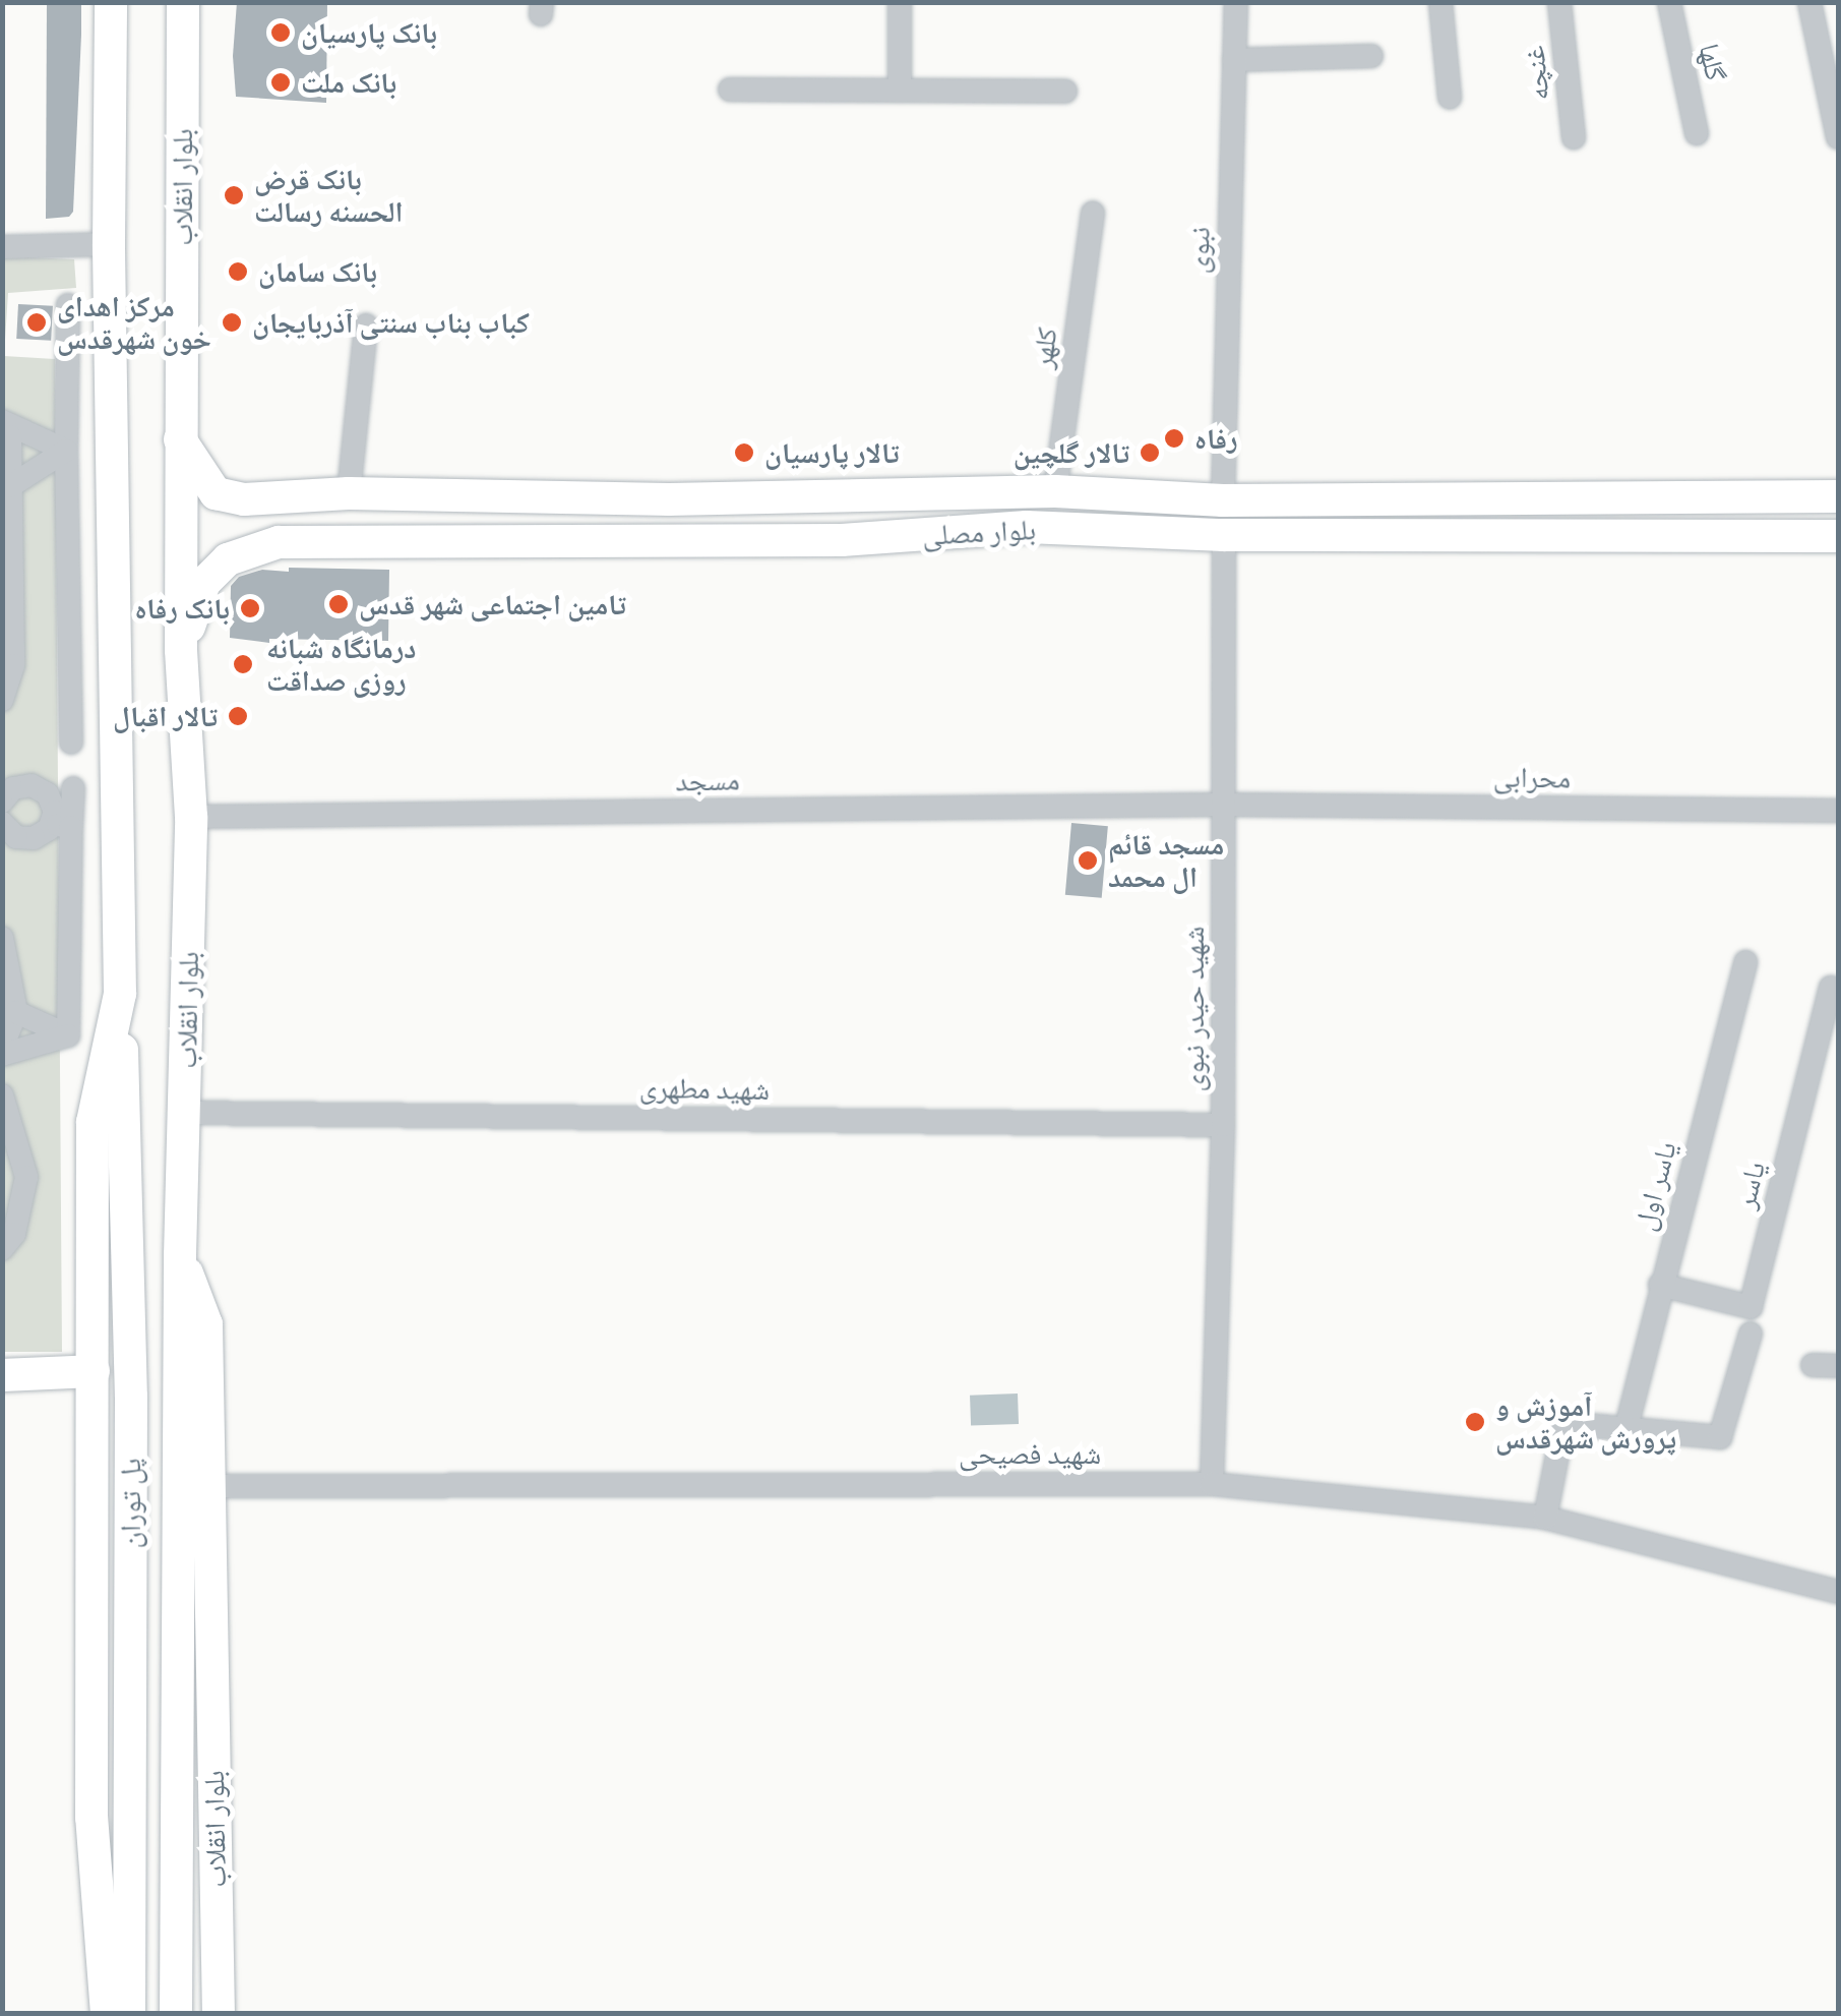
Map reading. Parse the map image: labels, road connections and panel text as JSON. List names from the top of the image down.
{
  "streets": {
    "main road": ["بلوار انقلاب", "بلوار مصلی", "پل توران"],
    "street": [
      "گلها",
      "غنچه",
      "نبوی",
      "کلهر",
      "محرابی",
      "مسجد",
      "شهید حیدر نبوی",
      "شهید مطهری",
      "یاسر",
      "یاسر اول",
      "شهید فصیحی"
    ]
  },
  "crossings": [
    ["بلوار انقلاب", "بلوار مصلی"],
    ["بلوار انقلاب", "مسجد"],
    ["بلوار انقلاب", "شهید مطهری"],
    ["بلوار انقلاب", "شهید فصیحی"],
    ["بلوار انقلاب", "پل توران"],
    ["نبوی", "بلوار مصلی"],
    ["کلهر", "بلوار مصلی"],
    ["بلوار مصلی", "شهید حیدر نبوی"],
    ["محرابی", "مسجد"],
    ["محرابی", "شهید حیدر نبوی"],
    ["مسجد", "شهید حیدر نبوی"],
    ["شهید حیدر نبوی", "شهید مطهری"],
    ["شهید حیدر نبوی", "شهید فصیحی"],
    ["یاسر", "یاسر اول"]
  ],
  "places": [
    "بانک پارسیان",
    "بانک ملت",
    "بانک قرض الحسنه رسالت",
    "بانک سامان",
    "مرکز اهدای خون شهرقدس",
    "کباب بناب سنتی آذربایجان",
    "رفاه",
    "تالار پارسیان",
    "تالار گلچین",
    "تامین اجتماعی شهر قدس",
    "بانک رفاه",
    "درمانگاه شبانه روزی صداقت",
    "تالار اقبال",
    "مسجد قائم ال محمد",
    "آموزش و پرورش شهرقدس"
  ]
}
